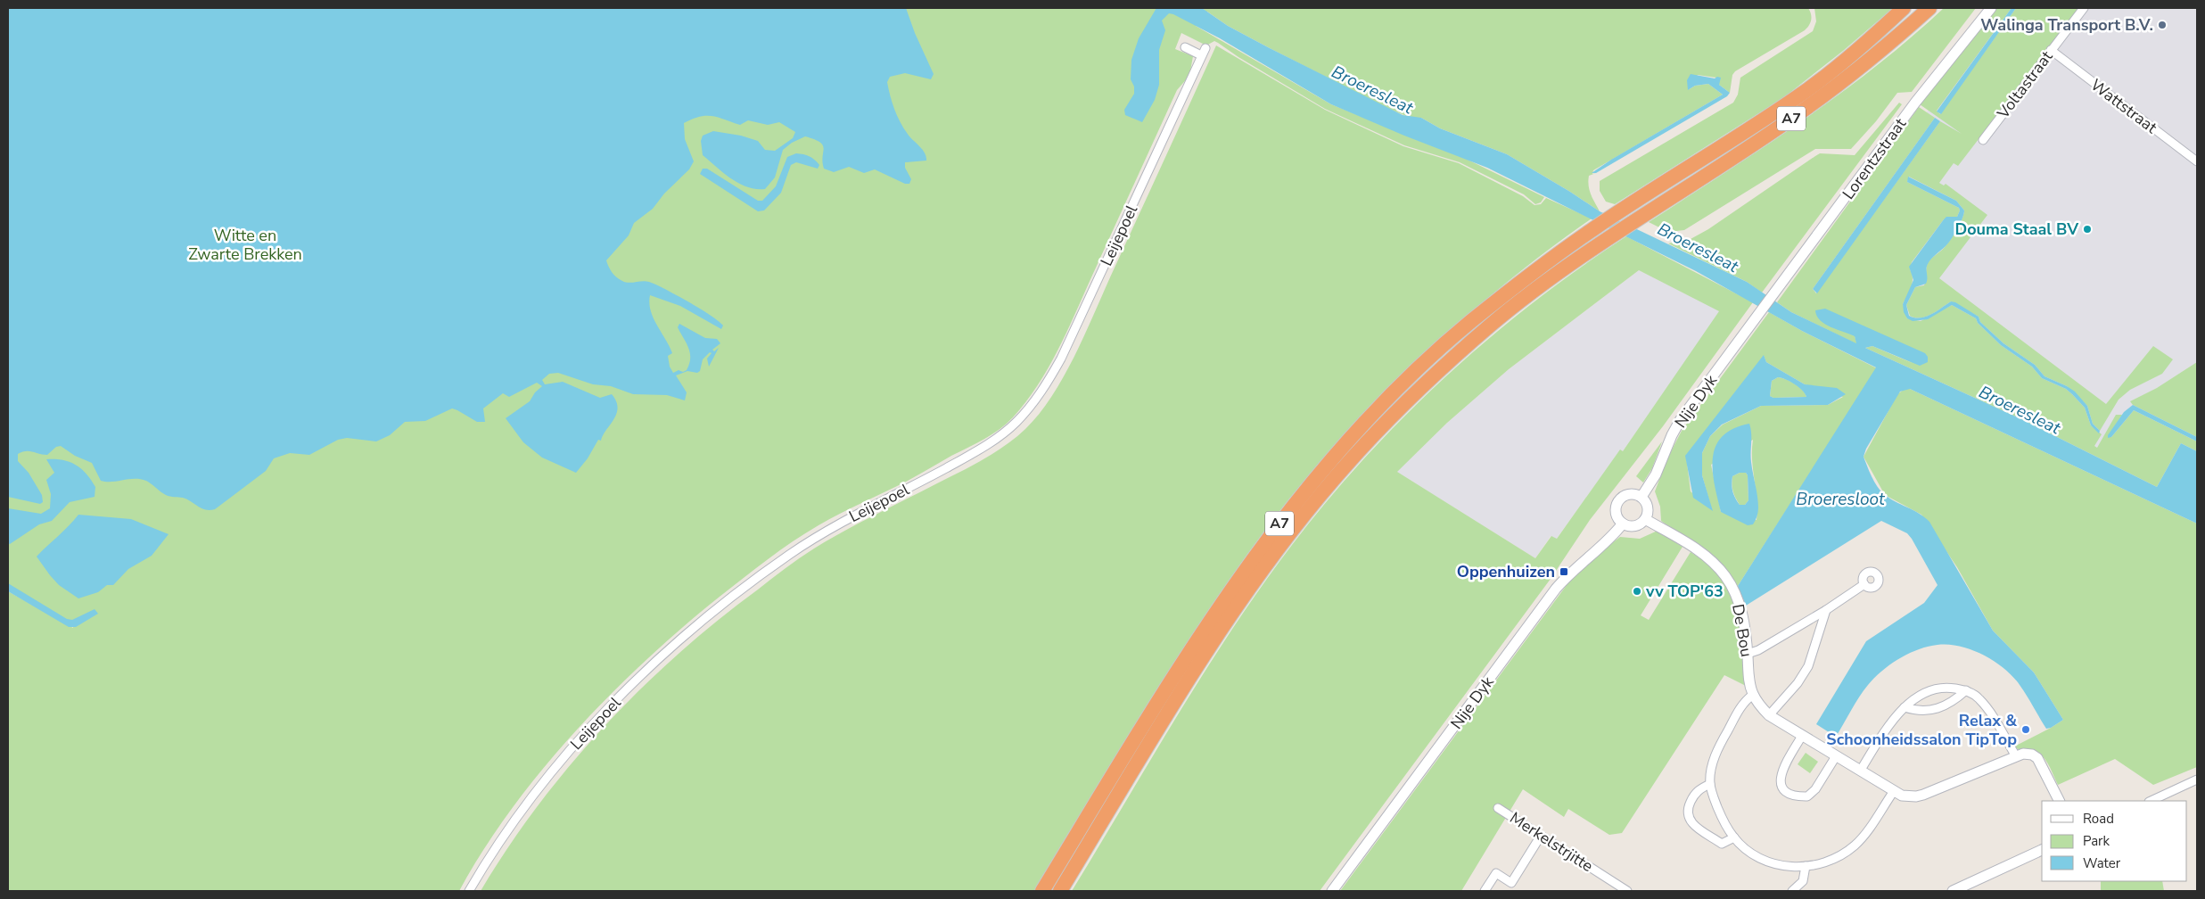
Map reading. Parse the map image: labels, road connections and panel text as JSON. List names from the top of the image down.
{
  "streets": {
    "highway": ["A7"],
    "street": [
      "Voltastraat",
      "Wattstraat",
      "Lorentzstraat",
      "Leijepoel",
      "Nije Dyk",
      "De Bou",
      "Merkelstrjitte"
    ]
  },
  "crossings": [
    ["Voltastraat", "Wattstraat"],
    ["Lorentzstraat", "Nije Dyk"],
    ["Nije Dyk", "De Bou"]
  ],
  "water": ["Broeresleat", "Broeresloot"],
  "parks": ["Witte en Zwarte Brekken"],
  "places": {
    "other": [
      "Walinga Transport B.V.",
      "Douma Staal BV",
      "vv TOP'63",
      "Relax & Schoonheidssalon TipTop"
    ],
    "transit": ["Oppenhuizen"]
  },
  "legend": ["Road", "Park", "Water"]
}
